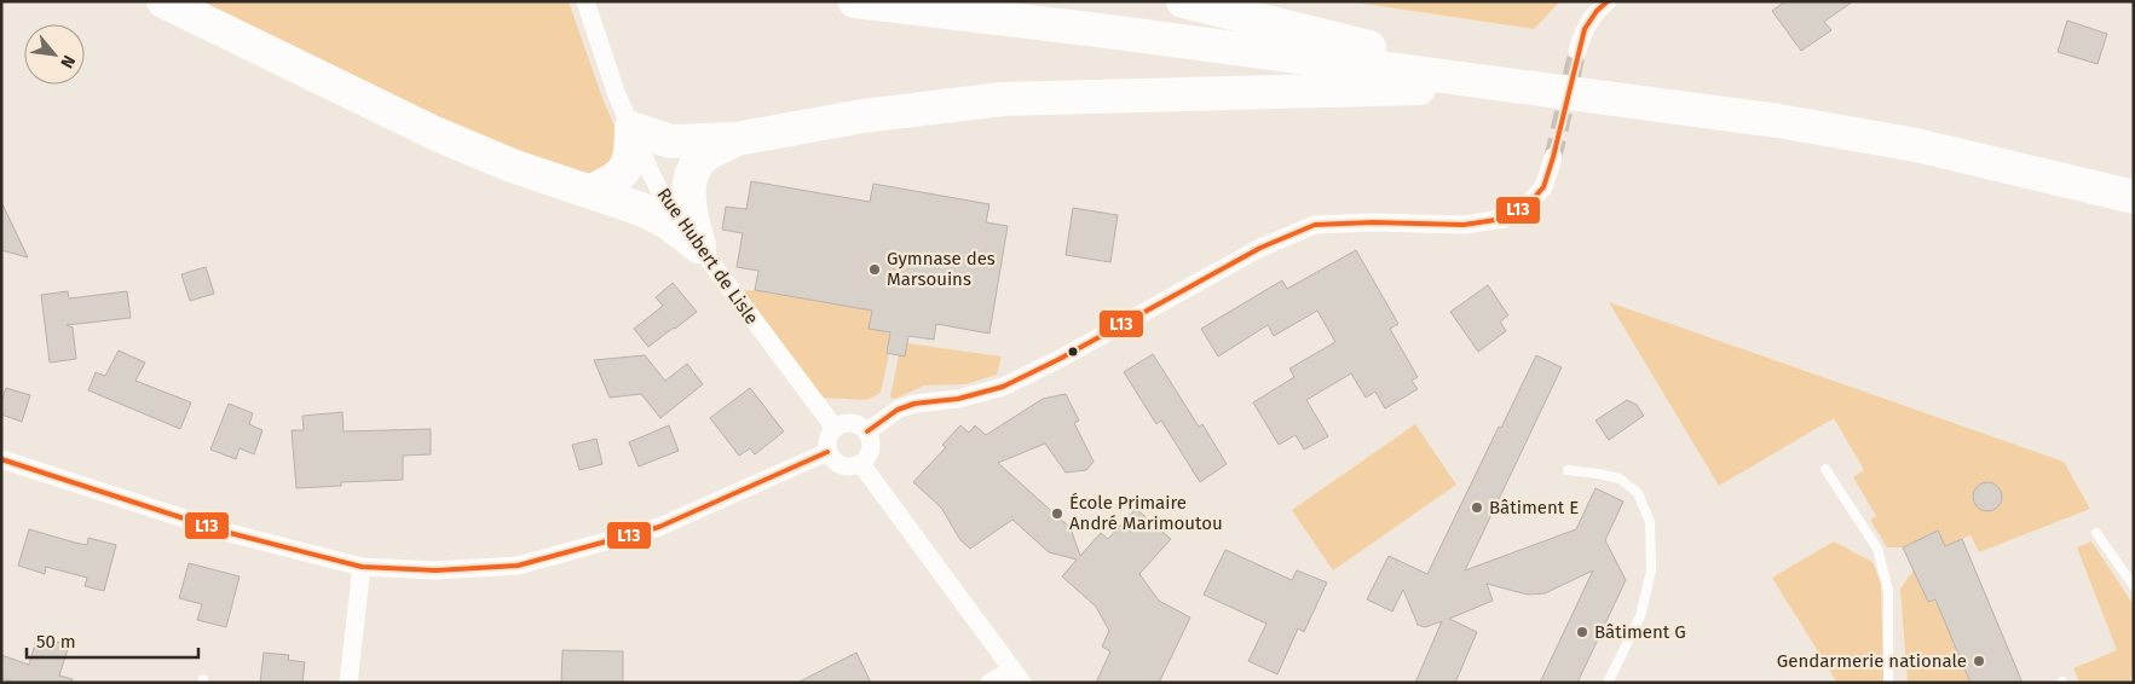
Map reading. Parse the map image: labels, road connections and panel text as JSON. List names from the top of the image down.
{
  "streets": {
    "street": ["Rue Hubert de Lisle"]
  },
  "places": [
    "Gymnase des Marsouins",
    "Bâtiment E",
    "École Primaire André Marimoutou",
    "Bâtiment G",
    "Gendarmerie nationale"
  ],
  "lines": ["transit line L13"],
  "scale_bar": "50 m",
  "north": "bottom right"
}
